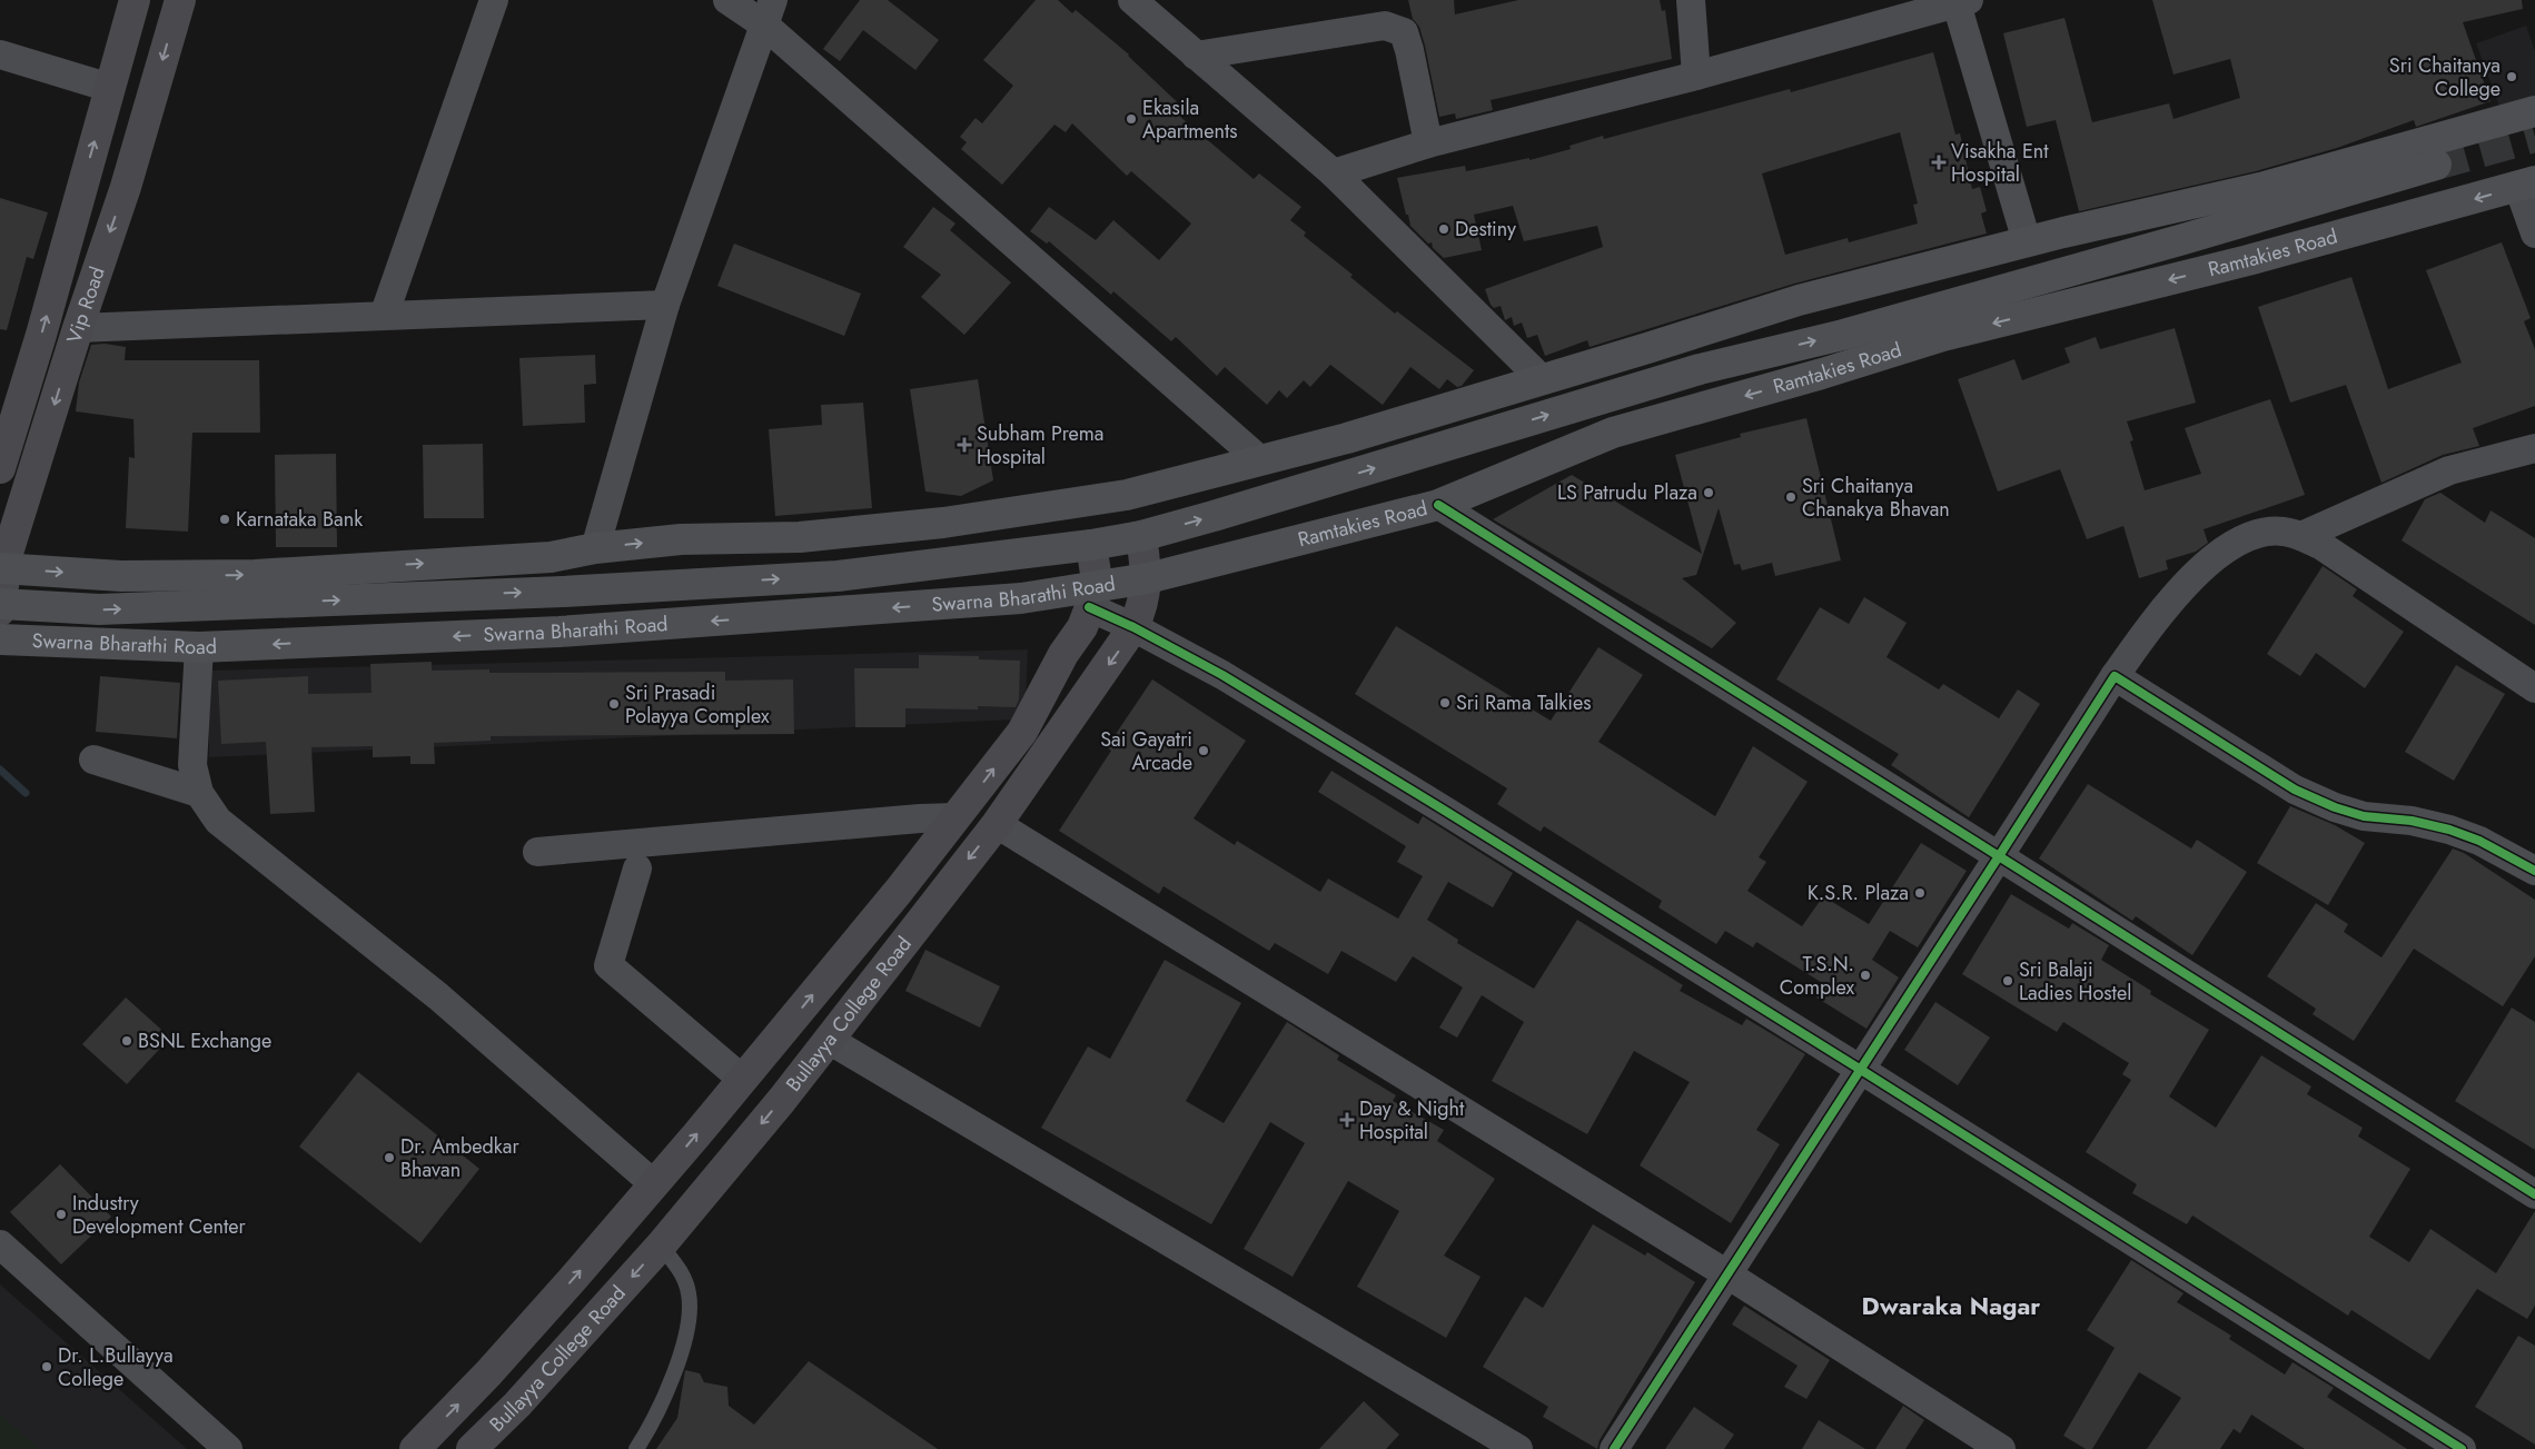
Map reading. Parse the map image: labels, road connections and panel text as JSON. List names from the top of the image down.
{
  "streets": {
    "main road": [
      "Ramtakies Road",
      "Vip Road",
      "Swarna Bharathi Road",
      "Bullayya College Road"
    ]
  },
  "crossings": [
    ["Ramtakies Road", "Swarna Bharathi Road"],
    ["Ramtakies Road", "Bullayya College Road"],
    ["Swarna Bharathi Road", "Bullayya College Road"]
  ],
  "districts": ["Dwaraka Nagar"],
  "places": {
    "other": [
      "Sri Chaitanya College",
      "Ekasila Apartments",
      "Destiny",
      "LS Patrudu Plaza",
      "Sri Chaitanya Chanakya Bhavan",
      "Karnataka Bank",
      "Sri Rama Talkies",
      "Sri Prasadi Polayya Complex",
      "Sai Gayatri Arcade",
      "K.S.R. Plaza",
      "T.S.N. Complex",
      "Sri Balaji Ladies Hostel",
      "BSNL Exchange",
      "Dr. Ambedkar Bhavan",
      "Industry Development Center",
      "Dr. L.Bullayya College"
    ],
    "health": ["Visakha Ent Hospital", "Subham Prema Hospital", "Day & Night Hospital"]
  }
}
